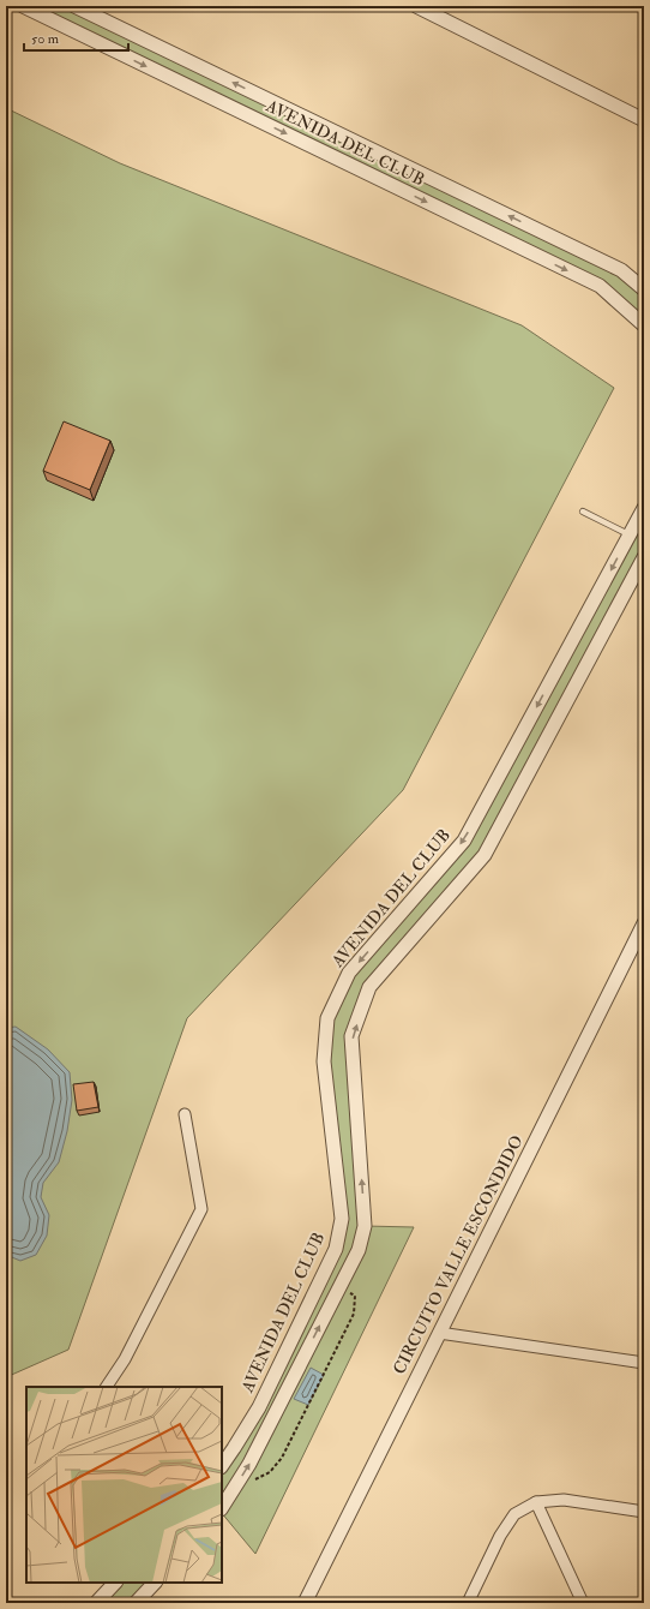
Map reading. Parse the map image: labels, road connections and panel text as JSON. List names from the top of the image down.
{
  "streets": {
    "street": ["AVENIDA DEL CLUB", "CIRCUITO VALLE ESCONDIDO"]
  },
  "scale_bar": "50 m"
}
